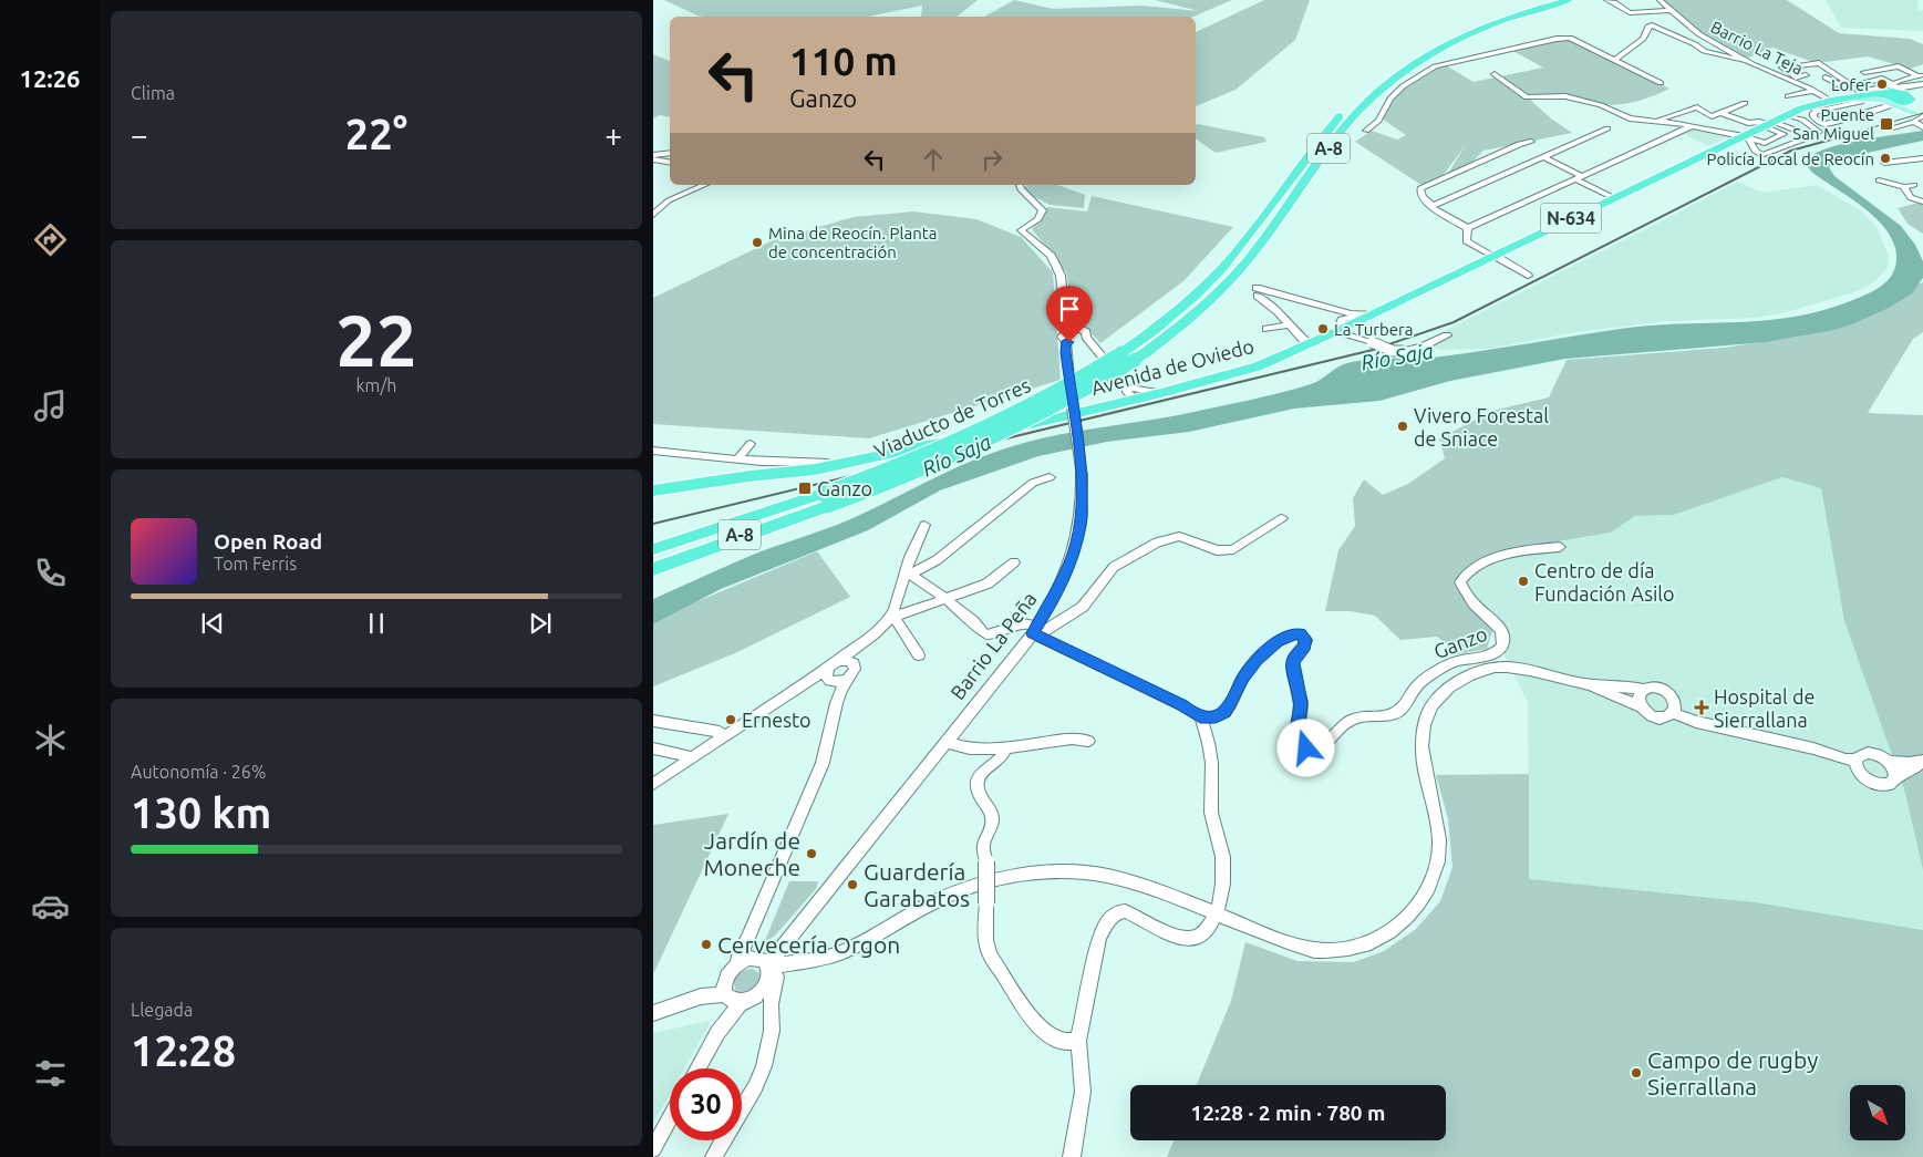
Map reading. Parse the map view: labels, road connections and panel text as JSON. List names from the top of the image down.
{
  "streets": {
    "highway": [
      "A-8",
      "N-634",
      "Avenida de Oviedo",
      "Viaducto de Torres"
    ],
    "street": ["Barrio La Teja", "Ganzo", "Barrio La Peña"]
  },
  "crossings": [
    ["Barrio La Teja", "N-634"],
    ["A-8", "Viaducto de Torres"],
    ["N-634", "Avenida de Oviedo"]
  ],
  "water": ["Río Saja"],
  "places": {
    "other": [
      "Lofer",
      "Policía Local de Reocín",
      "Mina de Reocín. Planta de concentración",
      "La Turbera",
      "Vivero Forestal de Sniace",
      "Centro de día Fundación Asilo",
      "Ernesto",
      "Jardín de Moneche",
      "Guardería Garabatos",
      "Cervecería Orgon",
      "Campo de rugby Sierrallana"
    ],
    "transit": ["Puente San Miguel", "Ganzo"],
    "health": ["Hospital de Sierrallana"]
  },
  "north": "bottom right",
  "page": {
    "tabs": "12:26",
    "tile": [
      "Clima",
      ["22", "km/h"],
      ["Autonomía · 26%", "130 km"],
      ["Llegada", "12:28"]
    ],
    "turn": ["110 m", "Ganzo"],
    "heat": ["−", "22°", "+"],
    "song": ["Open Road", "Tom Ferris"],
    "limit": "30",
    "trip": "12:28 · 2 min · 780 m"
  }
}
